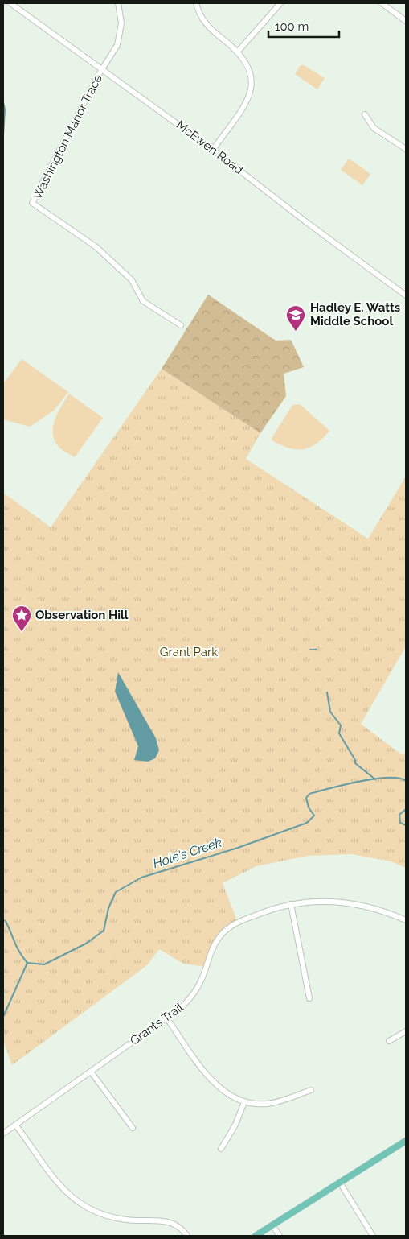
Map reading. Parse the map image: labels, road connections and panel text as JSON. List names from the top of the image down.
{
  "streets": {
    "street": ["Washington Manor Trace", "McEwen Road", "Grants Trail"]
  },
  "crossings": [
    ["Washington Manor Trace", "McEwen Road"]
  ],
  "water": ["Hole's Creek"],
  "parks": ["Grant Park"],
  "places": {
    "school or university": ["Hadley E. Watts Middle School"],
    "place": ["Observation Hill"]
  },
  "scale_bar": "100 m"
}
